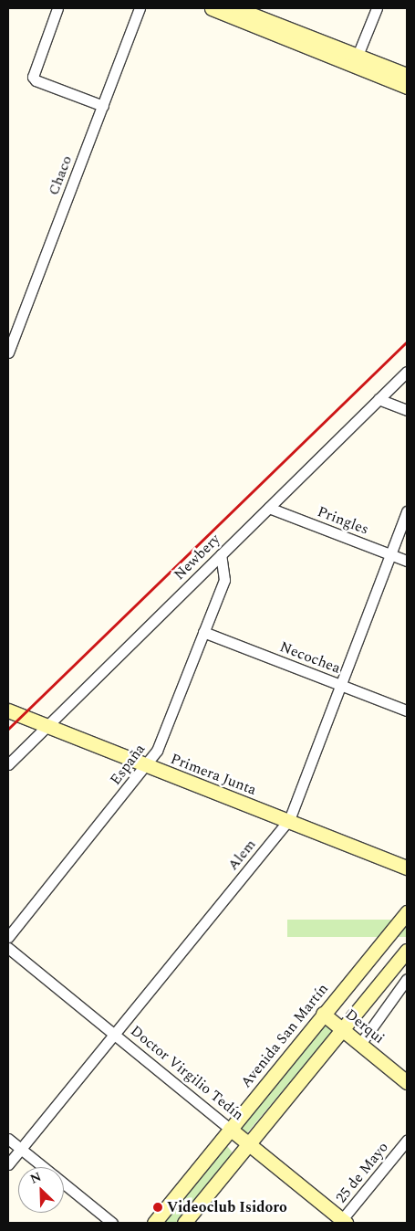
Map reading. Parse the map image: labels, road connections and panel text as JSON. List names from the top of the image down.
{
  "streets": {
    "main road": [
      "Primera Junta",
      "Derqui",
      "Avenida San Martín",
      "Doctor Virgilio Tedín"
    ],
    "street": [
      "Chaco",
      "Pringles",
      "Newbery",
      "Necochea",
      "España",
      "Alem",
      "25 de Mayo"
    ]
  },
  "crossings": [
    ["Pringles", "Newbery"],
    ["Pringles", "Alem"],
    ["Newbery", "España"],
    ["Newbery", "Primera Junta"],
    ["Necochea", "España"],
    ["Necochea", "Alem"],
    ["España", "Primera Junta"],
    ["Primera Junta", "Alem"],
    ["Alem", "Doctor Virgilio Tedín"],
    ["Derqui", "Avenida San Martín"],
    ["Avenida San Martín", "Doctor Virgilio Tedín"],
    ["Doctor Virgilio Tedín", "25 de Mayo"]
  ],
  "places": ["Videoclub Isidoro"],
  "north": "top left"
}
